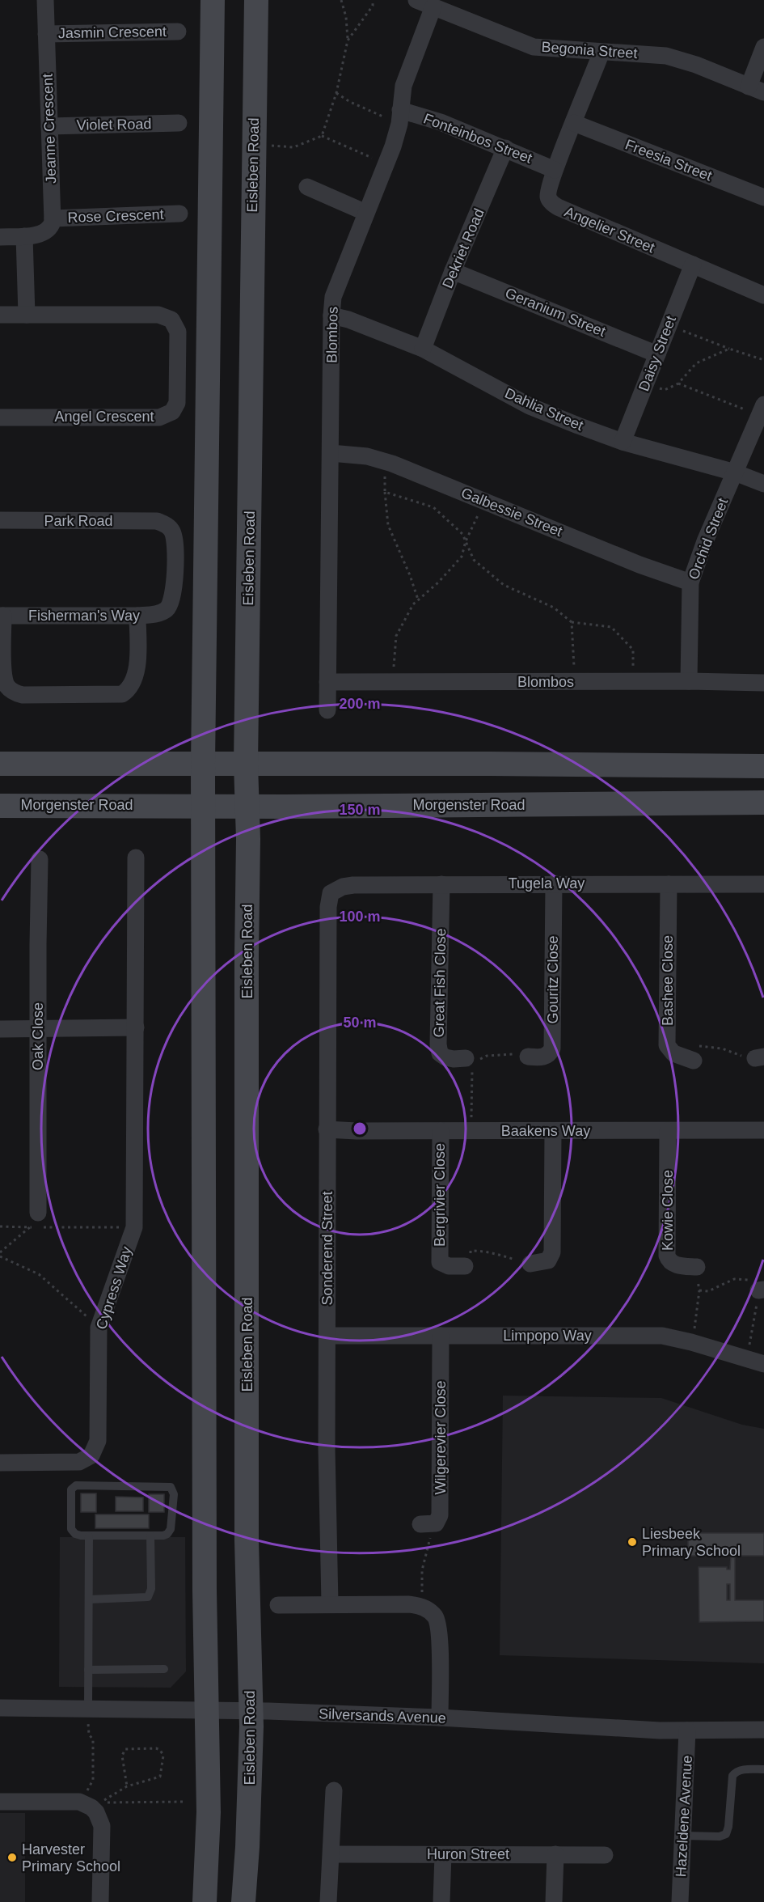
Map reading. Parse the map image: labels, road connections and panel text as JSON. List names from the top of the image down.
{
  "streets": {
    "main road": ["Eisleben Road", "Morgenster Road"],
    "street": [
      "Jasmin Crescent",
      "Begonia Street",
      "Violet Road",
      "Jeanne Crescent",
      "Fonteinbos Street",
      "Freesia Street",
      "Rose Crescent",
      "Angelier Street",
      "Dekriet Road",
      "Geranium Street",
      "Blombos",
      "Daisy Street",
      "Dahlia Street",
      "Angel Crescent",
      "Galbessie Street",
      "Park Road",
      "Orchid Street",
      "Fisherman's Way",
      "Tugela Way",
      "Gouritz Close",
      "Bashee Close",
      "Great Fish Close",
      "Oak Close",
      "Baakens Way",
      "Bergrivier Close",
      "Kowie Close",
      "Sonderend Street",
      "Cypress Way",
      "Limpopo Way",
      "Wilgerevier Close",
      "Silversands Avenue",
      "Hazeldene Avenue",
      "Huron Street"
    ]
  },
  "crossings": [
    ["Jasmin Crescent", "Jeanne Crescent"],
    ["Begonia Street", "Angelier Street"],
    ["Begonia Street", "Blombos"],
    ["Violet Road", "Jeanne Crescent"],
    ["Jeanne Crescent", "Rose Crescent"],
    ["Fonteinbos Street", "Angelier Street"],
    ["Fonteinbos Street", "Dekriet Road"],
    ["Fonteinbos Street", "Blombos"],
    ["Freesia Street", "Angelier Street"],
    ["Eisleben Road", "Morgenster Road"],
    ["Eisleben Road", "Silversands Avenue"],
    ["Angelier Street", "Daisy Street"],
    ["Dekriet Road", "Geranium Street"],
    ["Dekriet Road", "Dahlia Street"],
    ["Geranium Street", "Daisy Street"],
    ["Blombos", "Dahlia Street"],
    ["Blombos", "Galbessie Street"],
    ["Blombos", "Orchid Street"],
    ["Daisy Street", "Dahlia Street"],
    ["Dahlia Street", "Orchid Street"],
    ["Galbessie Street", "Orchid Street"],
    ["Park Road", "Fisherman's Way"],
    ["Tugela Way", "Gouritz Close"],
    ["Tugela Way", "Bashee Close"],
    ["Tugela Way", "Great Fish Close"],
    ["Tugela Way", "Sonderend Street"],
    ["Baakens Way", "Bergrivier Close"],
    ["Baakens Way", "Kowie Close"],
    ["Baakens Way", "Sonderend Street"],
    ["Sonderend Street", "Limpopo Way"],
    ["Limpopo Way", "Wilgerevier Close"],
    ["Silversands Avenue", "Hazeldene Avenue"]
  ],
  "places": ["Liesbeek Primary School", "Harvester Primary School"],
  "rings": [
    "200 m",
    "150 m",
    "100 m",
    "50 m"
  ]
}
